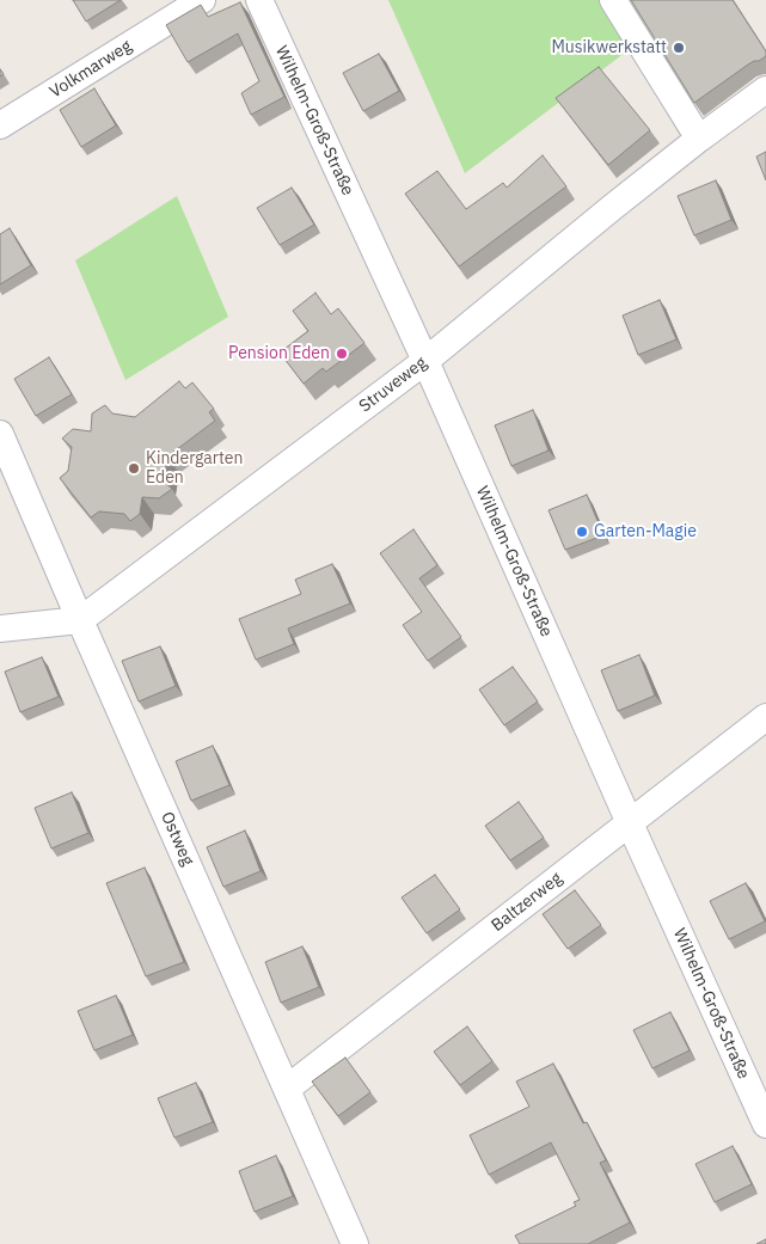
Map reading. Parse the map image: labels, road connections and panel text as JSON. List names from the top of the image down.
{
  "streets": {
    "street": [
      "Volkmarweg",
      "Wilhelm-Groß-Straße",
      "Struveweg",
      "Ostweg",
      "Baltzerweg"
    ]
  },
  "crossings": [
    ["Wilhelm-Groß-Straße", "Struveweg"],
    ["Wilhelm-Groß-Straße", "Baltzerweg"],
    ["Struveweg", "Ostweg"],
    ["Ostweg", "Baltzerweg"]
  ],
  "places": [
    "Musikwerkstatt",
    "Pension Eden",
    "Kindergarten Eden",
    "Garten-Magie"
  ]
}
